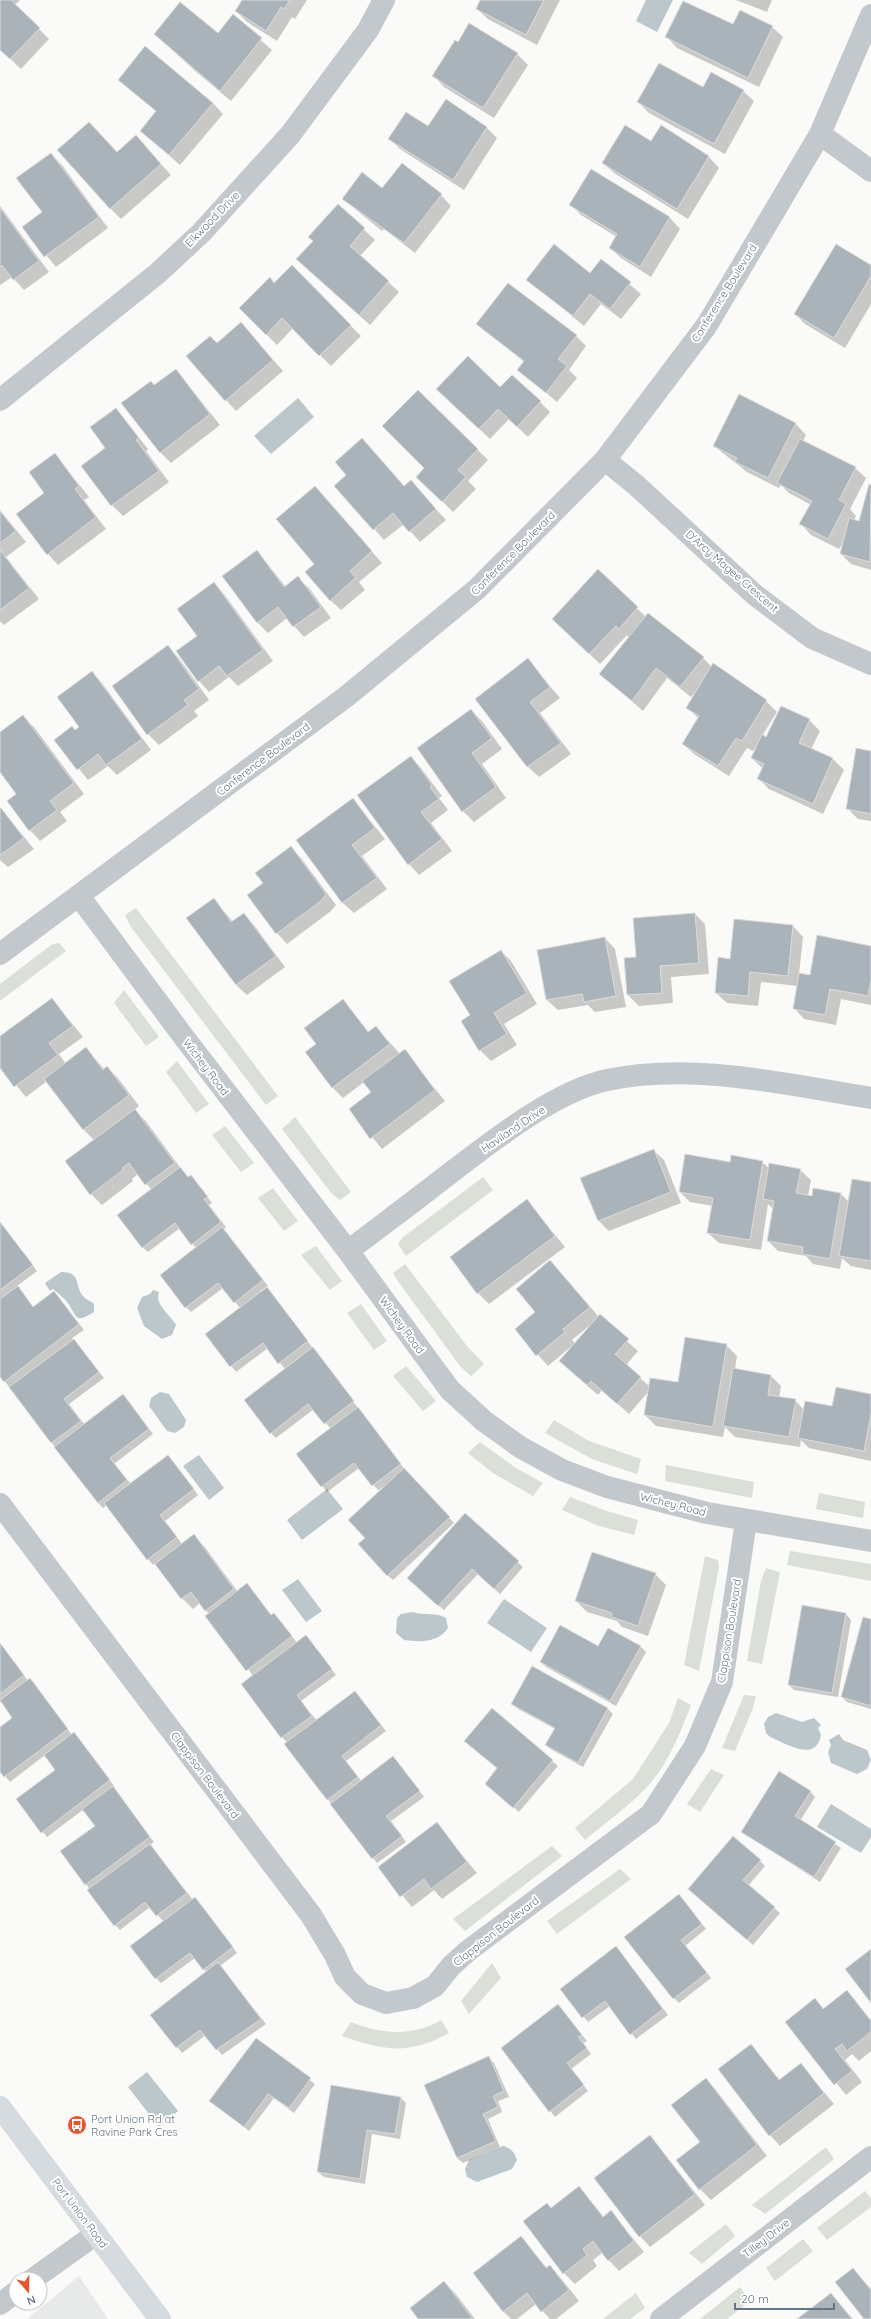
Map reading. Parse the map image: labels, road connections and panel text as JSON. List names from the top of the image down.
{
  "streets": {
    "main road": ["Port Union Road"],
    "street": [
      "Elkwood Drive",
      "Conference Boulevard",
      "D'Arcy Magee Crescent",
      "Wichey Road",
      "Haviland Drive",
      "Clappison Boulevard",
      "Tilley Drive"
    ]
  },
  "crossings": [
    ["Conference Boulevard", "D'Arcy Magee Crescent"],
    ["Conference Boulevard", "Wichey Road"],
    ["Wichey Road", "Haviland Drive"],
    ["Wichey Road", "Clappison Boulevard"]
  ],
  "places": {
    "bus stop": ["Port Union Rd at Ravine Park Cres"]
  },
  "scale_bar": "20 m",
  "north": "bottom"
}
